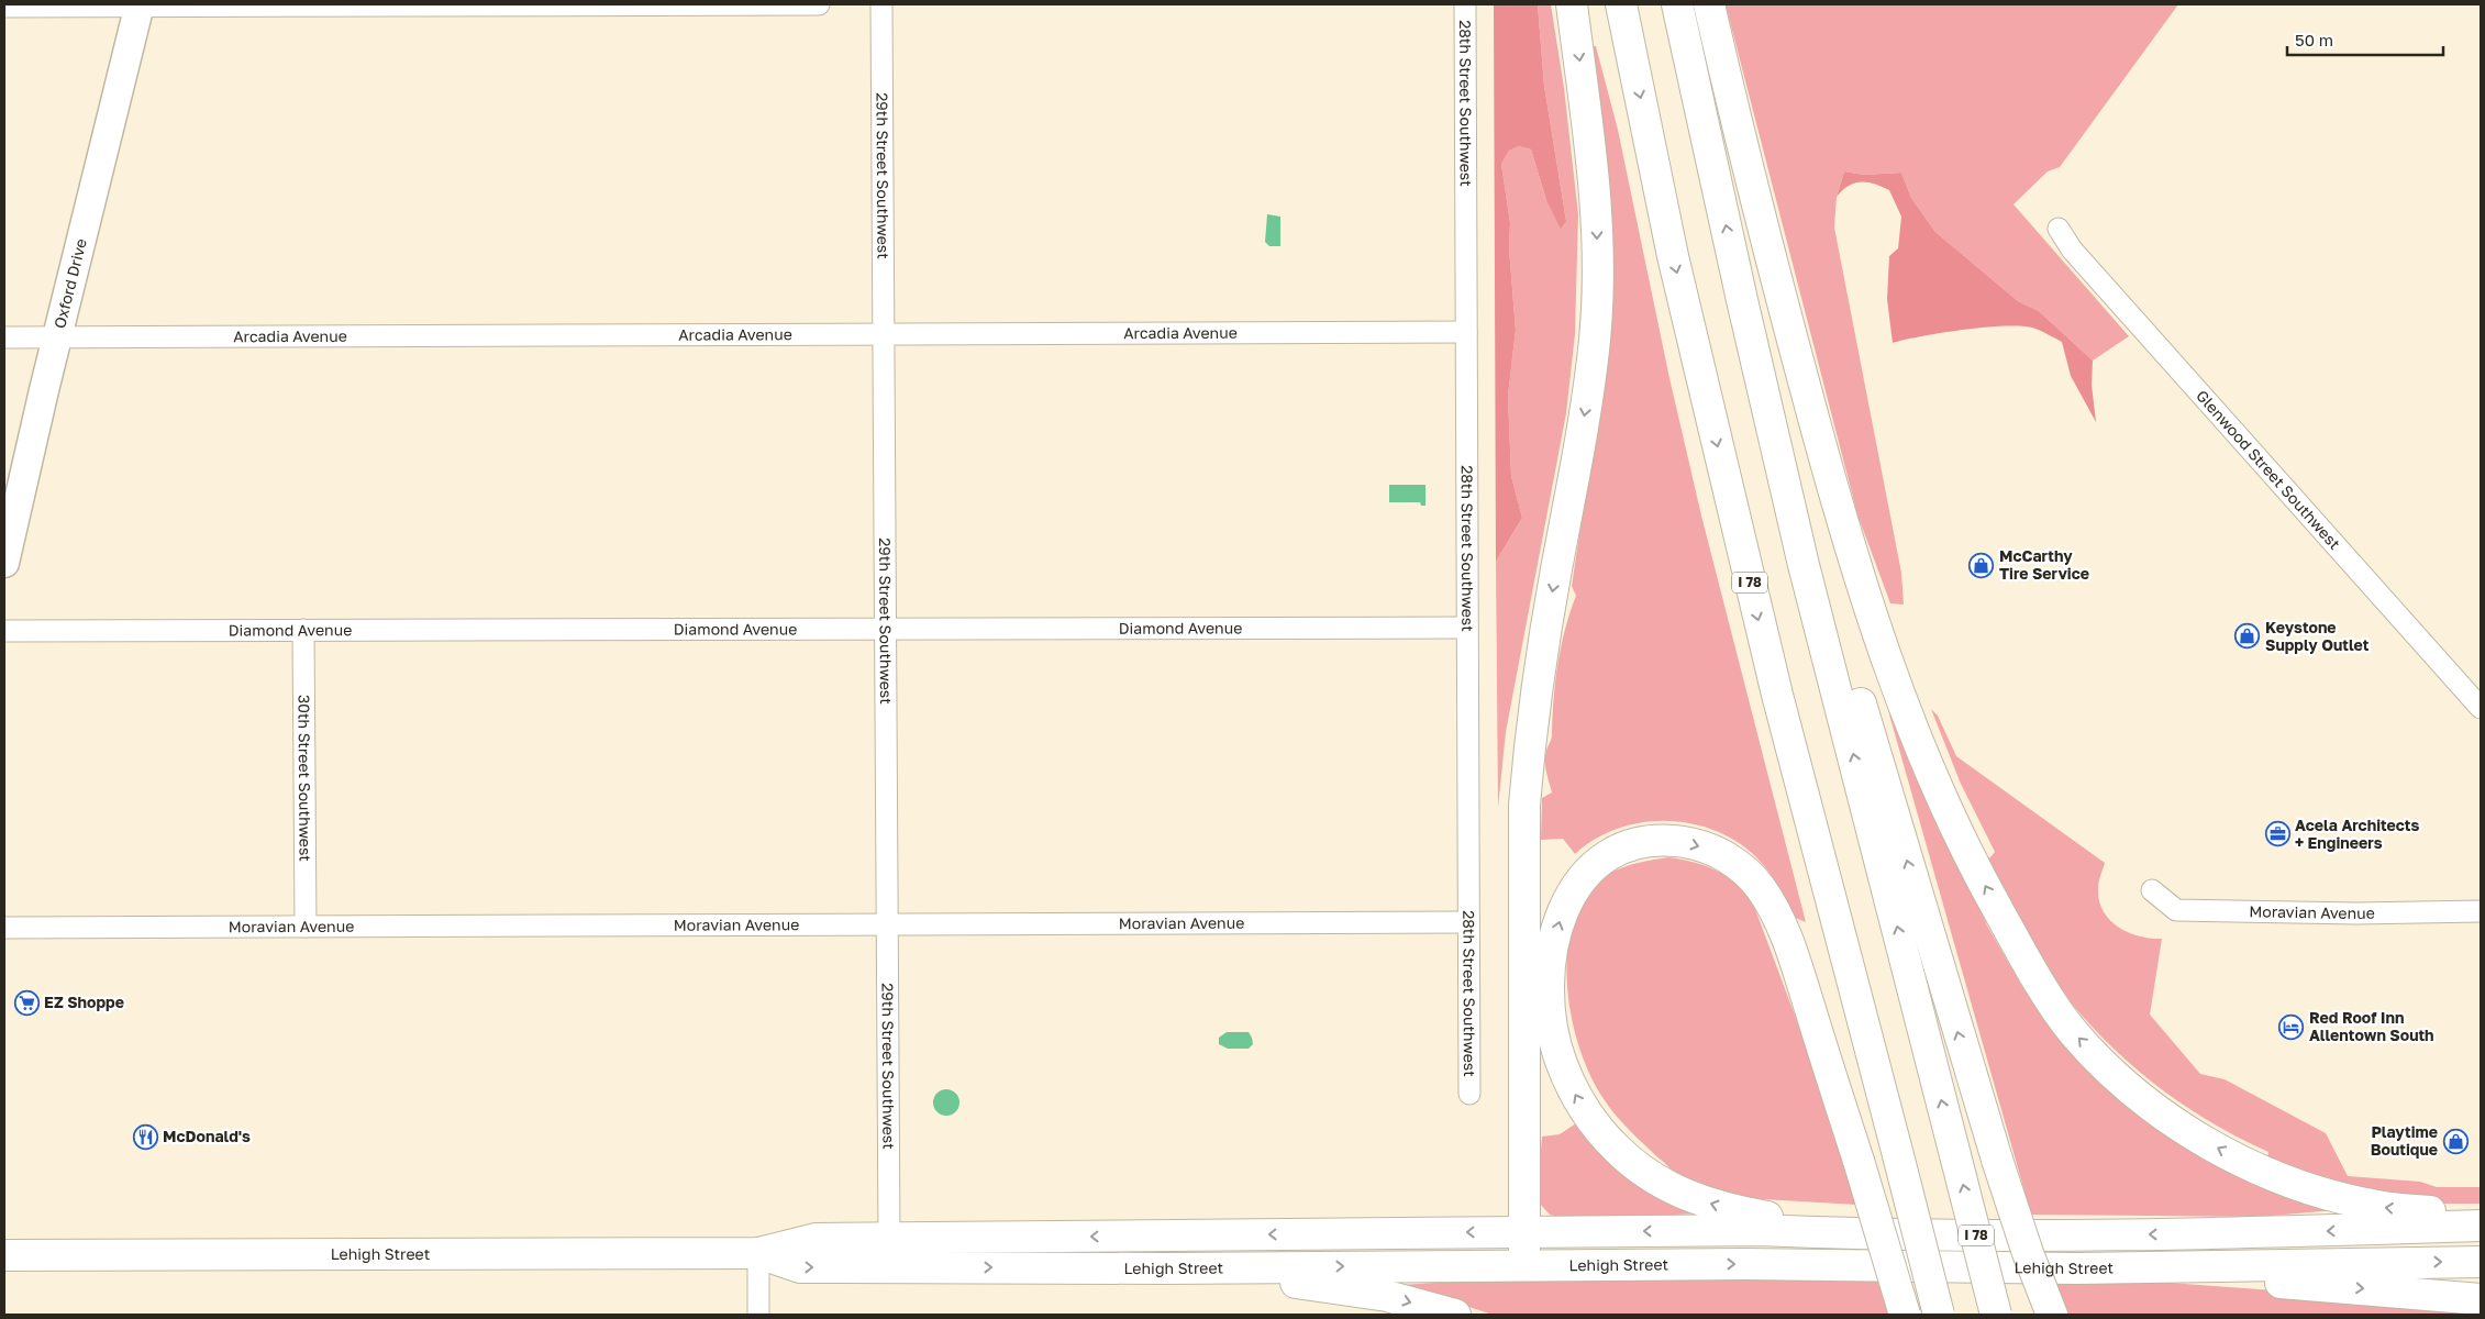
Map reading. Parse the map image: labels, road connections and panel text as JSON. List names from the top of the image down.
{
  "streets": {
    "highway": ["I 78", "Lehigh Street"],
    "main road": ["Oxford Drive"],
    "street": [
      "28th Street Southwest",
      "29th Street Southwest",
      "Arcadia Avenue",
      "Glenwood Street Southwest",
      "Diamond Avenue",
      "30th Street Southwest",
      "Moravian Avenue"
    ]
  },
  "crossings": [
    ["28th Street Southwest", "Arcadia Avenue"],
    ["28th Street Southwest", "Diamond Avenue"],
    ["28th Street Southwest", "Moravian Avenue"],
    ["29th Street Southwest", "Arcadia Avenue"],
    ["29th Street Southwest", "Diamond Avenue"],
    ["29th Street Southwest", "Moravian Avenue"],
    ["29th Street Southwest", "Lehigh Street"],
    ["Oxford Drive", "Arcadia Avenue"],
    ["Diamond Avenue", "30th Street Southwest"],
    ["30th Street Southwest", "Moravian Avenue"]
  ],
  "places": {
    "shop": ["McCarthy Tire Service", "Keystone Supply Outlet", "Playtime Boutique"],
    "office": ["Acela Architects + Engineers"],
    "supermarket": ["EZ Shoppe"],
    "hotel": ["Red Roof Inn Allentown South"],
    "restaurant": ["McDonald's"]
  },
  "scale_bar": "50 m"
}
